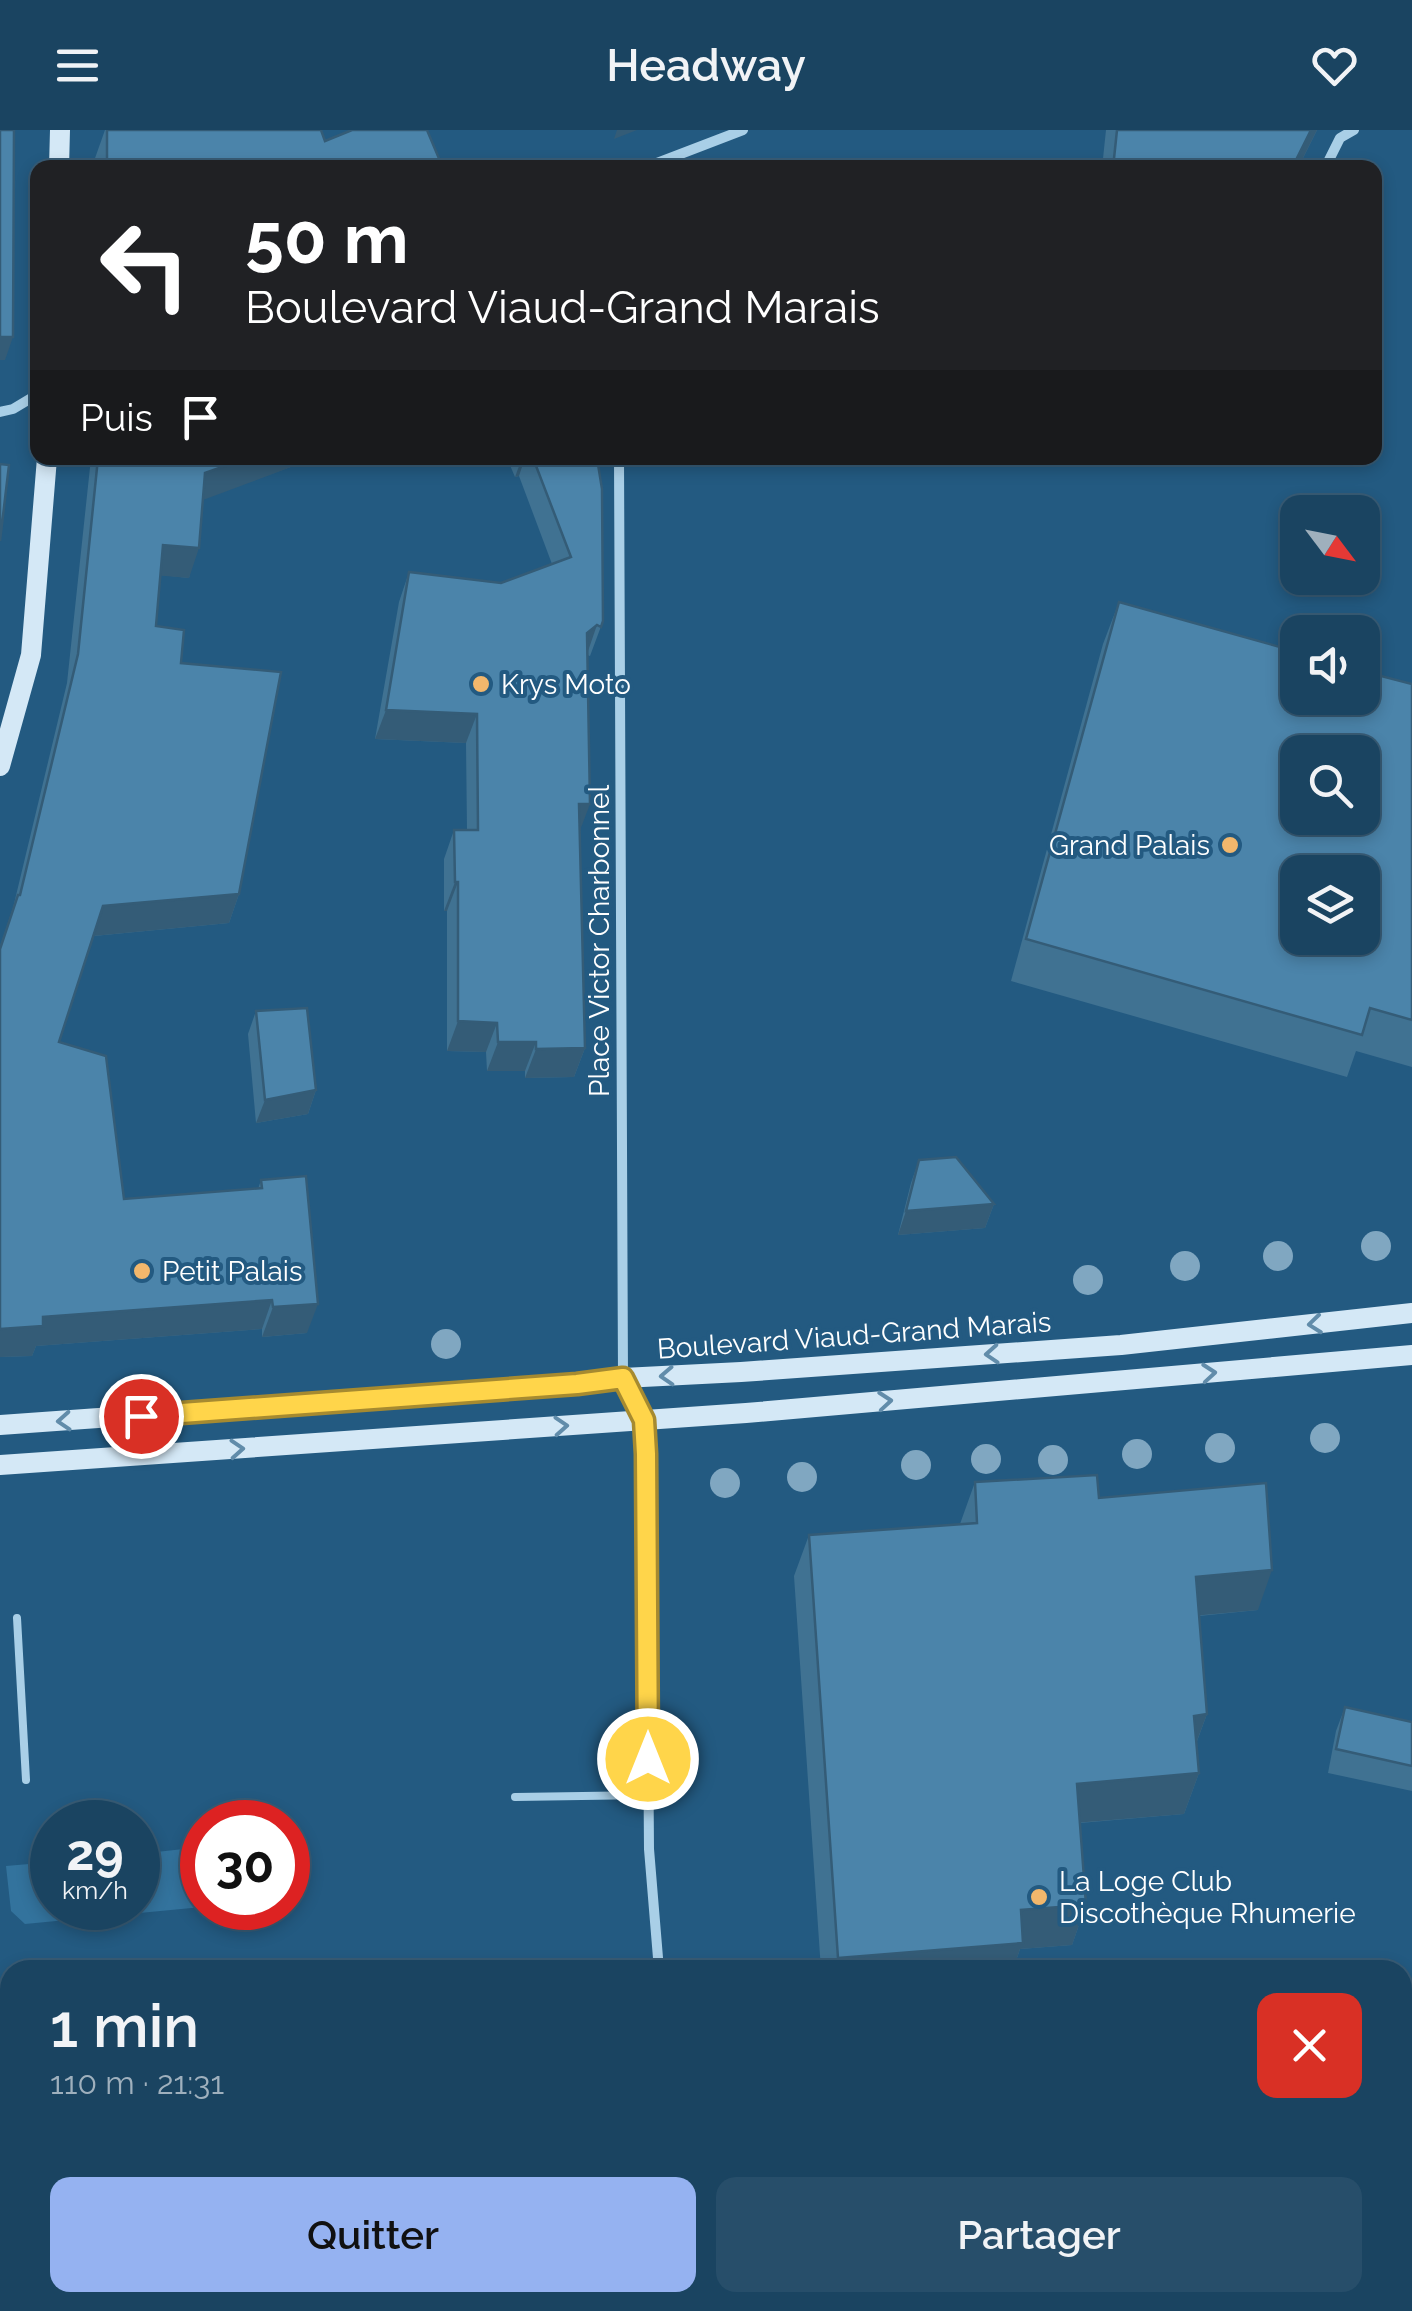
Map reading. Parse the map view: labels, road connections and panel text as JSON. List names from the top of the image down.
{
  "streets": {
    "main road": ["Boulevard Viaud-Grand Marais"],
    "street": ["Place Victor Charbonnel"]
  },
  "crossings": [
    ["Place Victor Charbonnel", "Boulevard Viaud-Grand Marais"]
  ],
  "places": [
    "Krys Moto",
    "Grand Palais",
    "Petit Palais",
    "La Loge Club Discothèque Rhumerie"
  ],
  "north": "bottom right",
  "page": {
    "header": "Headway",
    "turn": ["50 m", "Boulevard Viaud-Grand Marais"],
    "then": "Puis",
    "speed": "29 km/h",
    "limit": "30",
    "heading": ["1 min", "110 m · 21:31"],
    "buttons": ["Quitter", "Partager"]
  }
}
